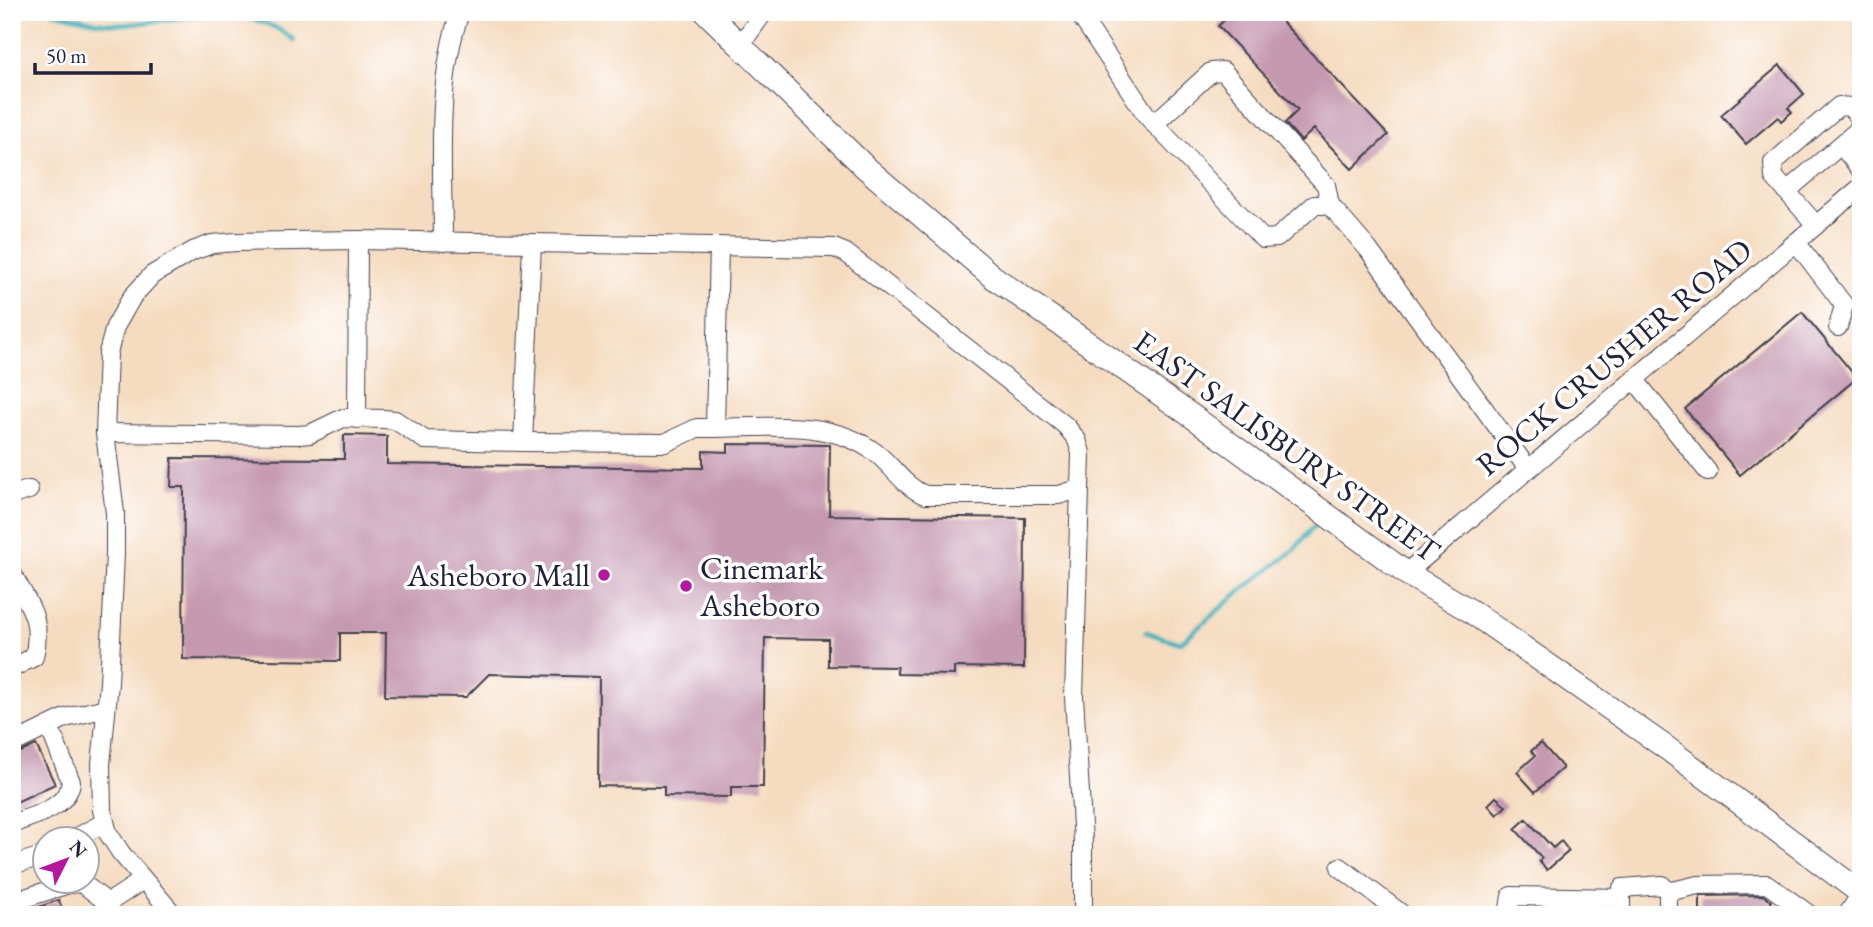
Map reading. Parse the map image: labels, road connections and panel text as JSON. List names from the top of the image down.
{
  "streets": {
    "main road": ["EAST SALISBURY STREET"],
    "street": ["ROCK CRUSHER ROAD"]
  },
  "crossings": [
    ["ROCK CRUSHER ROAD", "EAST SALISBURY STREET"]
  ],
  "places": ["Asheboro Mall", "Cinemark Asheboro"],
  "scale_bar": "50 m",
  "north": "top right"
}
